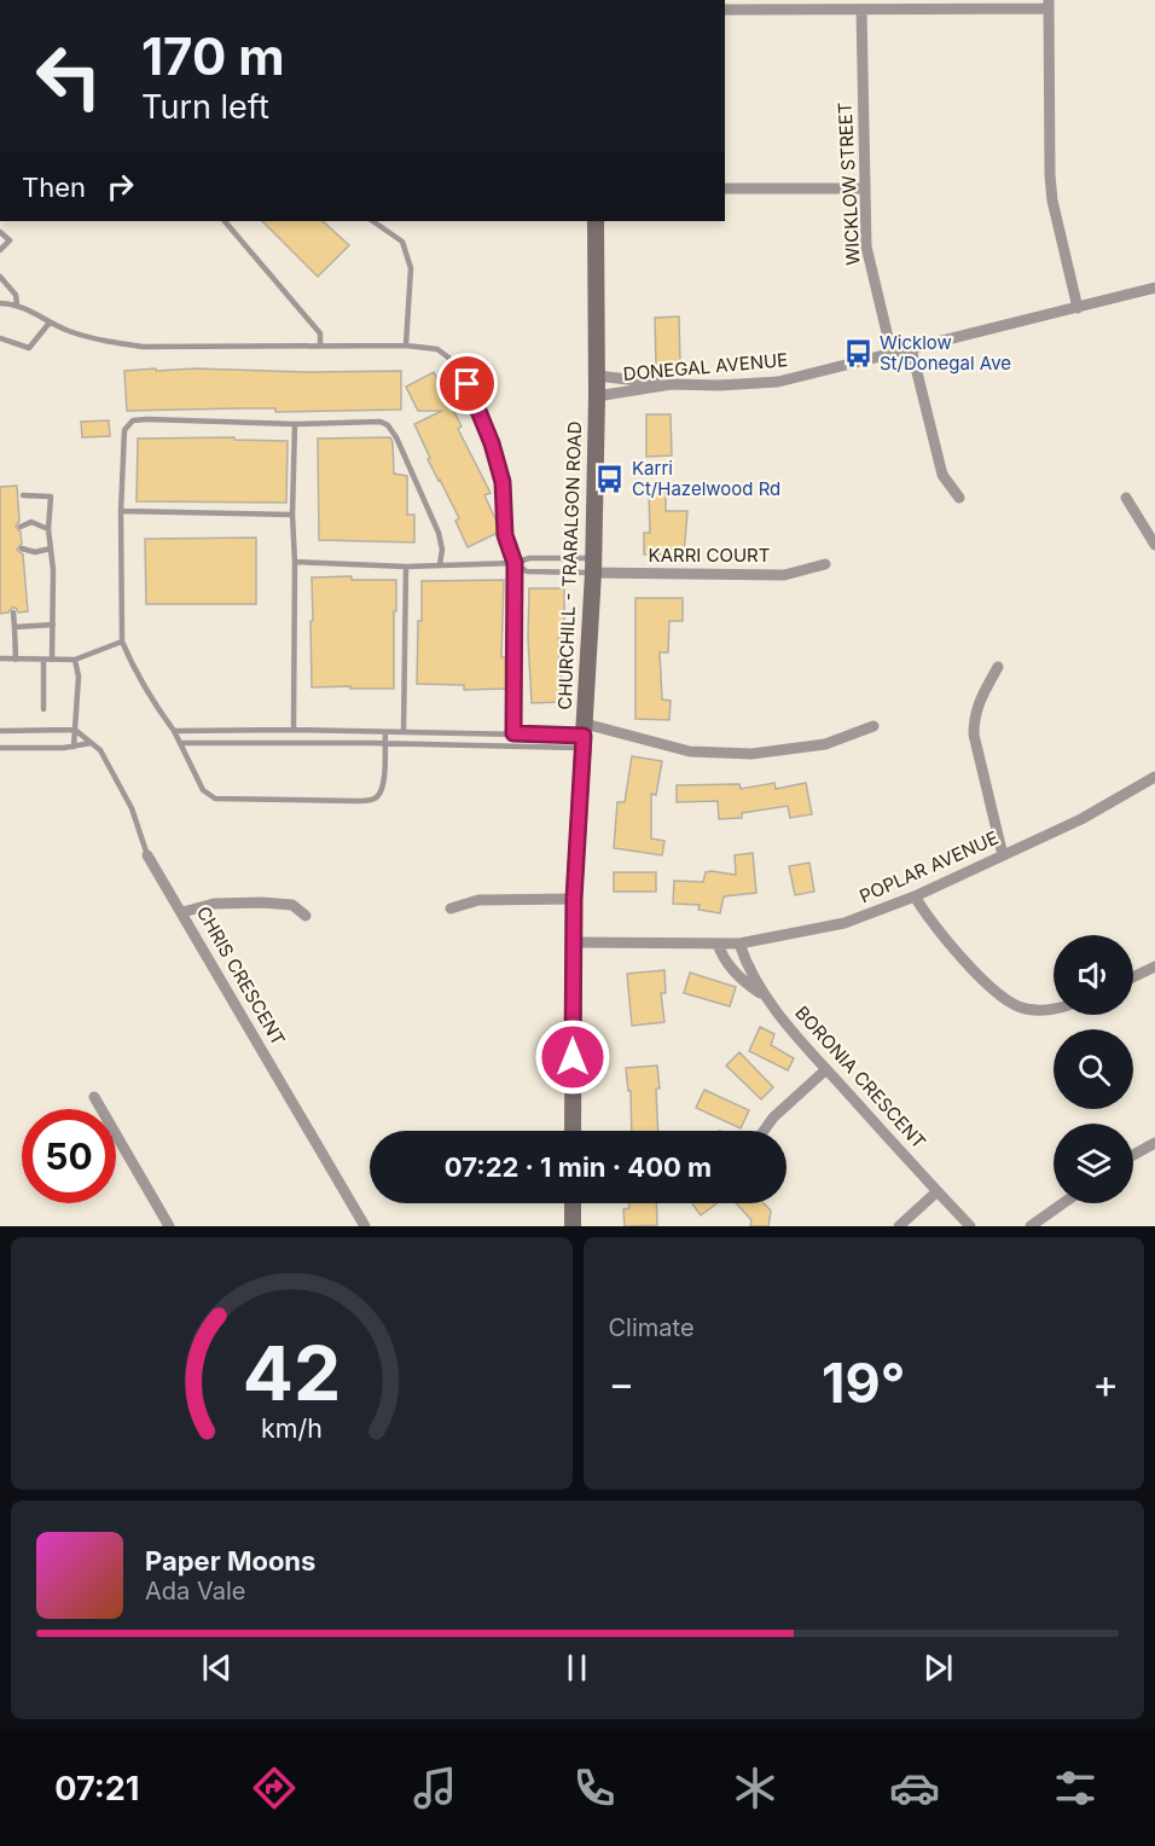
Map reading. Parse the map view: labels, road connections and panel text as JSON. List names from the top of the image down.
{
  "streets": {
    "main road": ["CHURCHILL - TRARALGON ROAD"],
    "street": [
      "WICKLOW STREET",
      "DONEGAL AVENUE",
      "KARRI COURT",
      "POPLAR AVENUE",
      "CHRIS CRESCENT",
      "BORONIA CRESCENT"
    ]
  },
  "crossings": [
    ["WICKLOW STREET", "DONEGAL AVENUE"],
    ["DONEGAL AVENUE", "CHURCHILL - TRARALGON ROAD"],
    ["KARRI COURT", "CHURCHILL - TRARALGON ROAD"],
    ["CHURCHILL - TRARALGON ROAD", "POPLAR AVENUE"],
    ["POPLAR AVENUE", "BORONIA CRESCENT"]
  ],
  "places": {
    "bus stop": ["Wicklow St/Donegal Ave", "Karri Ct/Hazelwood Rd"]
  },
  "page": {
    "turn": ["170 m", "Turn left"],
    "then": "Then",
    "limit": "50",
    "trip": "07:22 · 1 min · 400 m",
    "tile": "Climate",
    "heat": ["−", "19°", "+"],
    "song": ["Paper Moons", "Ada Vale"],
    "tabs": "07:21",
    "gauge": ["42", "km/h"]
  }
}
